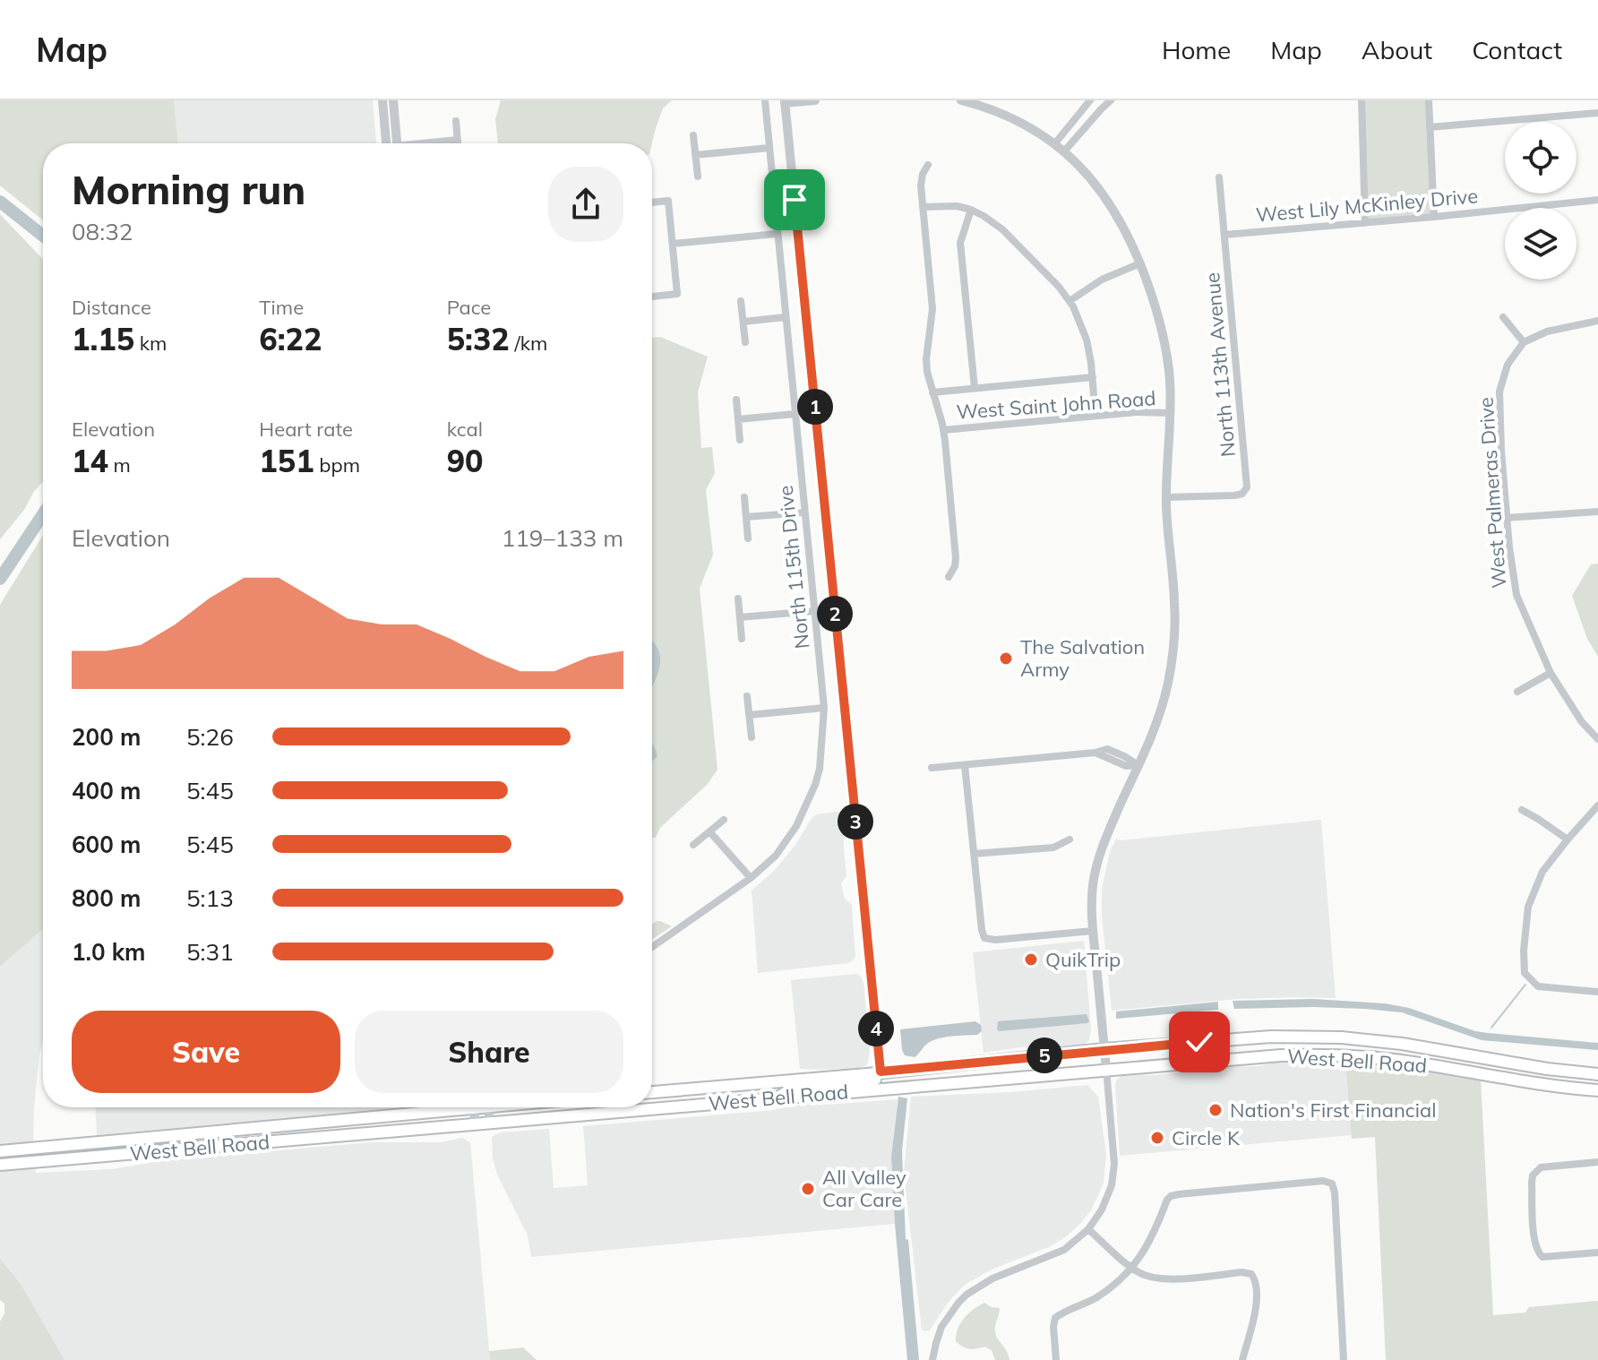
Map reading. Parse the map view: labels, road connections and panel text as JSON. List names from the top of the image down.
{
  "streets": {
    "main road": ["West Bell Road"],
    "street": [
      "West Lily McKinley Drive",
      "North 113th Avenue",
      "West Saint John Road",
      "West Palmeras Drive",
      "North 115th Drive"
    ]
  },
  "crossings": [
    ["West Lily McKinley Drive", "North 113th Avenue"]
  ],
  "places": [
    "The Salvation Army",
    "QuikTrip",
    "Nation's First Financial",
    "Circle K",
    "All Valley Car Care"
  ],
  "page": {
    "header": "Map",
    "nav": [
      "Home",
      "Map",
      "About",
      "Contact"
    ],
    "heading": ["Morning run", "08:32"],
    "stats": [
      ["Distance", "1.15 km"],
      ["Time", "6:22"],
      ["Pace", "5:32 /km"],
      ["Elevation", "14 m"],
      ["Heart rate", "151 bpm"],
      ["kcal", "90"]
    ],
    "pins": [
      "1",
      "2",
      "3",
      "4",
      "5"
    ],
    "chart": ["Elevation", "119–133 m"],
    "list": [
      {
        "name": "200 m",
        "note": "5:26"
      },
      {
        "name": "400 m",
        "note": "5:45"
      },
      {
        "name": "600 m",
        "note": "5:45"
      },
      {
        "name": "800 m",
        "note": "5:13"
      },
      {
        "name": "1.0 km",
        "note": "5:31"
      }
    ],
    "buttons": ["Save", "Share"]
  }
}
